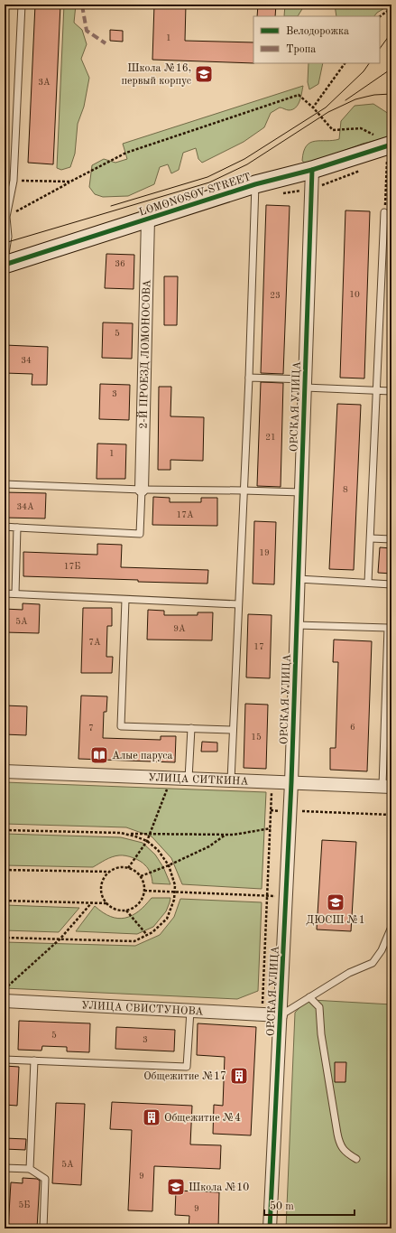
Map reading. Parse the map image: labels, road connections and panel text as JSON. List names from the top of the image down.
{
  "streets": {
    "street": [
      "LOMONOSOV STREET",
      "2-Й ПРОЕЗД ЛОМОНОСОВА",
      "ОРСКАЯ УЛИЦА",
      "УЛИЦА СИТКИНА",
      "УЛИЦА СВИСТУНОВА"
    ]
  },
  "crossings": [
    ["LOMONOSOV STREET", "2-Й ПРОЕЗД ЛОМОНОСОВА"],
    ["LOMONOSOV STREET", "ОРСКАЯ УЛИЦА"],
    ["ОРСКАЯ УЛИЦА", "УЛИЦА СИТКИНА"],
    ["ОРСКАЯ УЛИЦА", "УЛИЦА СВИСТУНОВА"]
  ],
  "places": {
    "school or university": ["Школа №16, первый корпус", "ДЮСШ №1", "Школа №10"],
    "library": ["Алые паруса"],
    "building": ["Общежитие №17", "Общежитие №4"]
  },
  "house_numbers": [
    "1",
    "3А",
    "36",
    "10",
    "23",
    "5",
    "34",
    "3",
    "21",
    "1",
    "8",
    "34А",
    "17А",
    "19",
    "17Б",
    "5А",
    "9А",
    "7А",
    "17",
    "6",
    "7",
    "15",
    "5",
    "3",
    "5А",
    "9",
    "5Б",
    "9"
  ],
  "legend": ["Велодорожка", "Тропа"],
  "scale_bar": "50 m"
}
